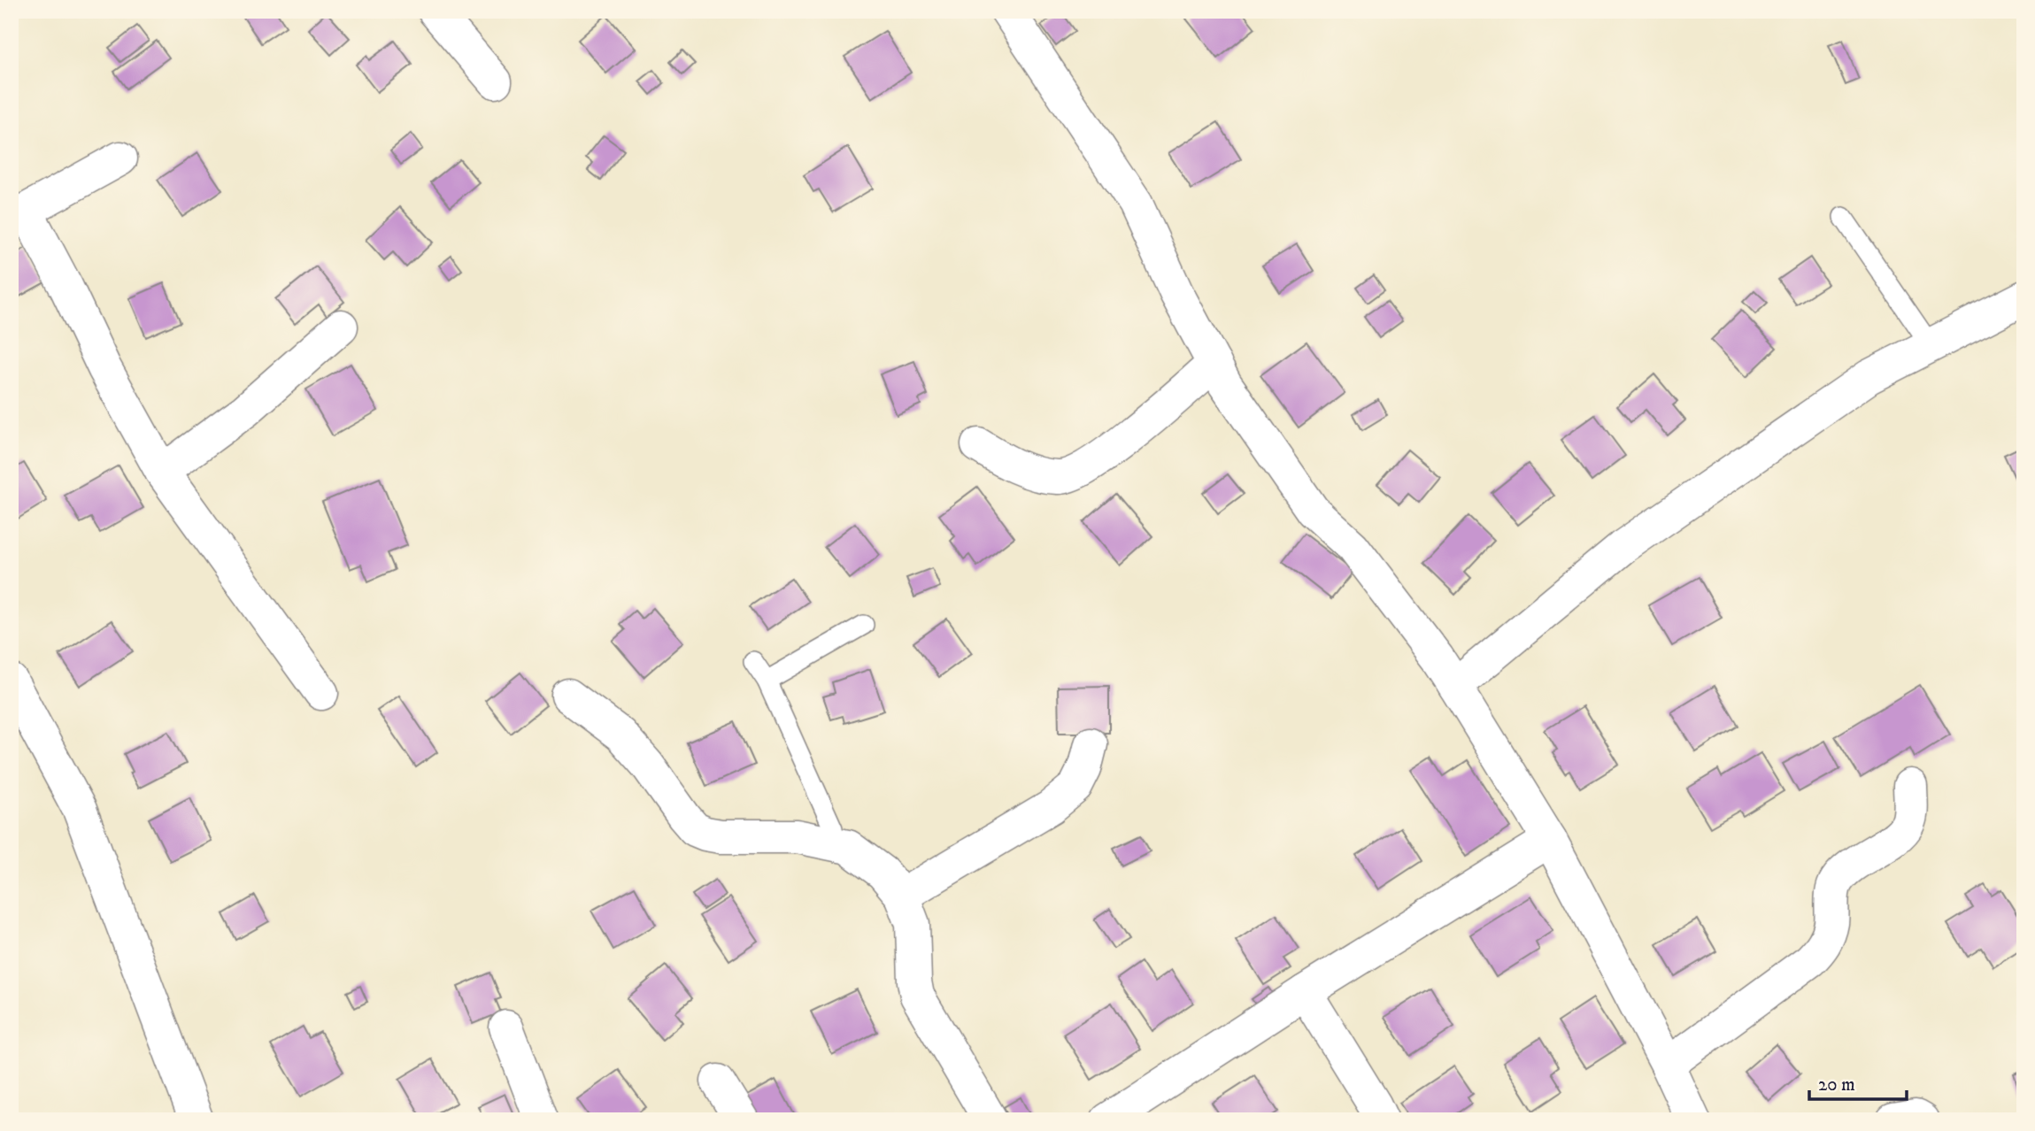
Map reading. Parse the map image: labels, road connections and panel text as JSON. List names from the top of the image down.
{
  "scale_bar": "20 m"
}
